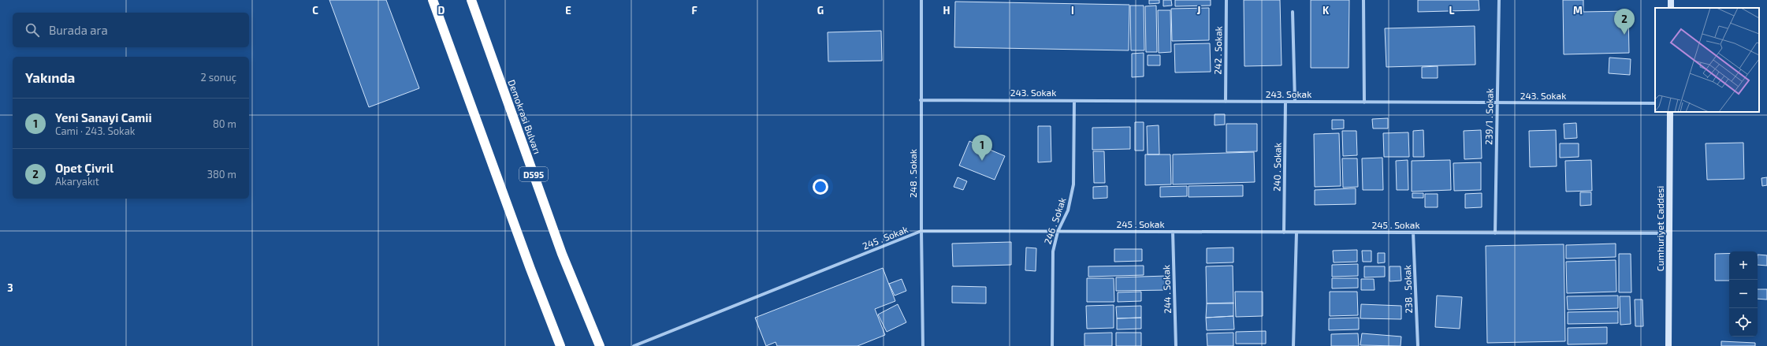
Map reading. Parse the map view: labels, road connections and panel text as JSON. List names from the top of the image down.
{
  "streets": {
    "highway": ["Demokrasi Bulvarı", "D595"],
    "main road": ["Cumhuriyet Caddesi"],
    "street": [
      "242 . Sokak",
      "243. Sokak",
      "239/1 . Sokak",
      "240 . Sokak",
      "248 . Sokak",
      "246 . Sokak",
      "245 . Sokak",
      "244 . Sokak",
      "238 . Sokak"
    ]
  },
  "crossings": [
    ["242 . Sokak", "243. Sokak"],
    ["243. Sokak", "239/1 . Sokak"],
    ["243. Sokak", "240 . Sokak"],
    ["243. Sokak", "248 . Sokak"],
    ["243. Sokak", "246 . Sokak"],
    ["239/1 . Sokak", "245 . Sokak"],
    ["240 . Sokak", "245 . Sokak"],
    ["248 . Sokak", "245 . Sokak"],
    ["246 . Sokak", "245 . Sokak"],
    ["245 . Sokak", "Cumhuriyet Caddesi"],
    ["245 . Sokak", "244 . Sokak"],
    ["245 . Sokak", "238 . Sokak"]
  ],
  "page": {
    "pins": ["2", "1"],
    "search": "Burada ara",
    "heading": ["Yakında", "2 sonuç"],
    "list": [
      {
        "mark": "1",
        "name": "Yeni Sanayi Camii",
        "note": "Cami · 243. Sokak",
        "value": "80 m"
      },
      {
        "mark": "2",
        "name": "Opet Çivril",
        "note": "Akaryakıt",
        "value": "380 m"
      }
    ],
    "map_buttons": ["+", "−"]
  },
  "grid": {
    "columns": [
      "C",
      "D",
      "E",
      "F",
      "G",
      "H",
      "I",
      "J",
      "K",
      "L",
      "M"
    ],
    "rows": ["3"]
  }
}
